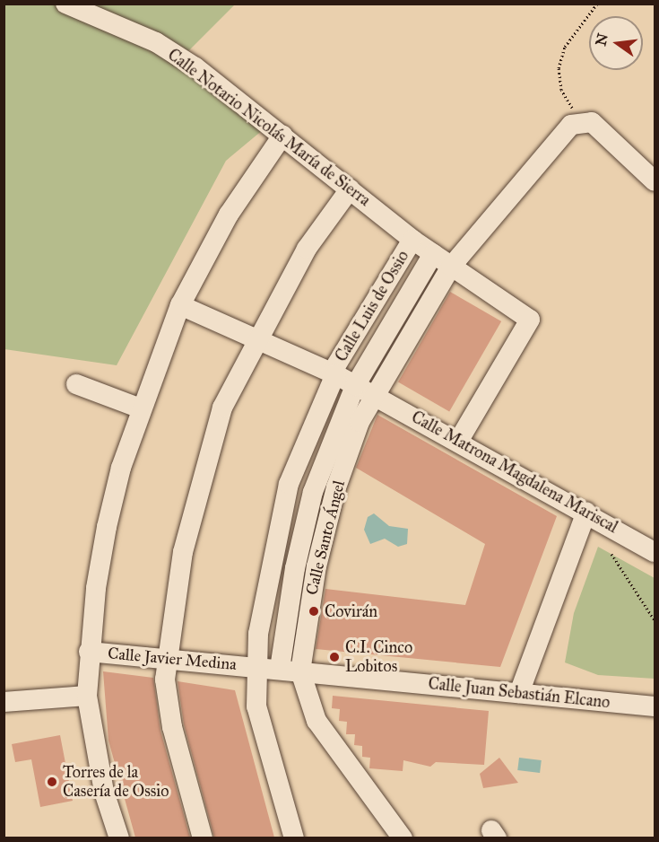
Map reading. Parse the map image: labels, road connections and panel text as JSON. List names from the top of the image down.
{
  "streets": {
    "street": [
      "Calle Notario Nicolás María de Sierra",
      "Calle Luis de Ossio",
      "Calle Matrona Magdalena Mariscal",
      "Calle Santo Ángel",
      "Calle Javier Medina",
      "Calle Juan Sebastián Elcano"
    ]
  },
  "crossings": [
    ["Calle Notario Nicolás María de Sierra", "Calle Luis de Ossio"],
    ["Calle Notario Nicolás María de Sierra", "Calle Matrona Magdalena Mariscal"],
    ["Calle Notario Nicolás María de Sierra", "Calle Santo Ángel"],
    ["Calle Luis de Ossio", "Calle Matrona Magdalena Mariscal"],
    ["Calle Matrona Magdalena Mariscal", "Calle Santo Ángel"],
    ["Calle Santo Ángel", "Calle Juan Sebastián Elcano"],
    ["Calle Javier Medina", "Calle Juan Sebastián Elcano"]
  ],
  "places": ["Covirán", "C.I. Cinco Lobitos", "Torres de la Casería de Ossio"],
  "north": "left"
}
